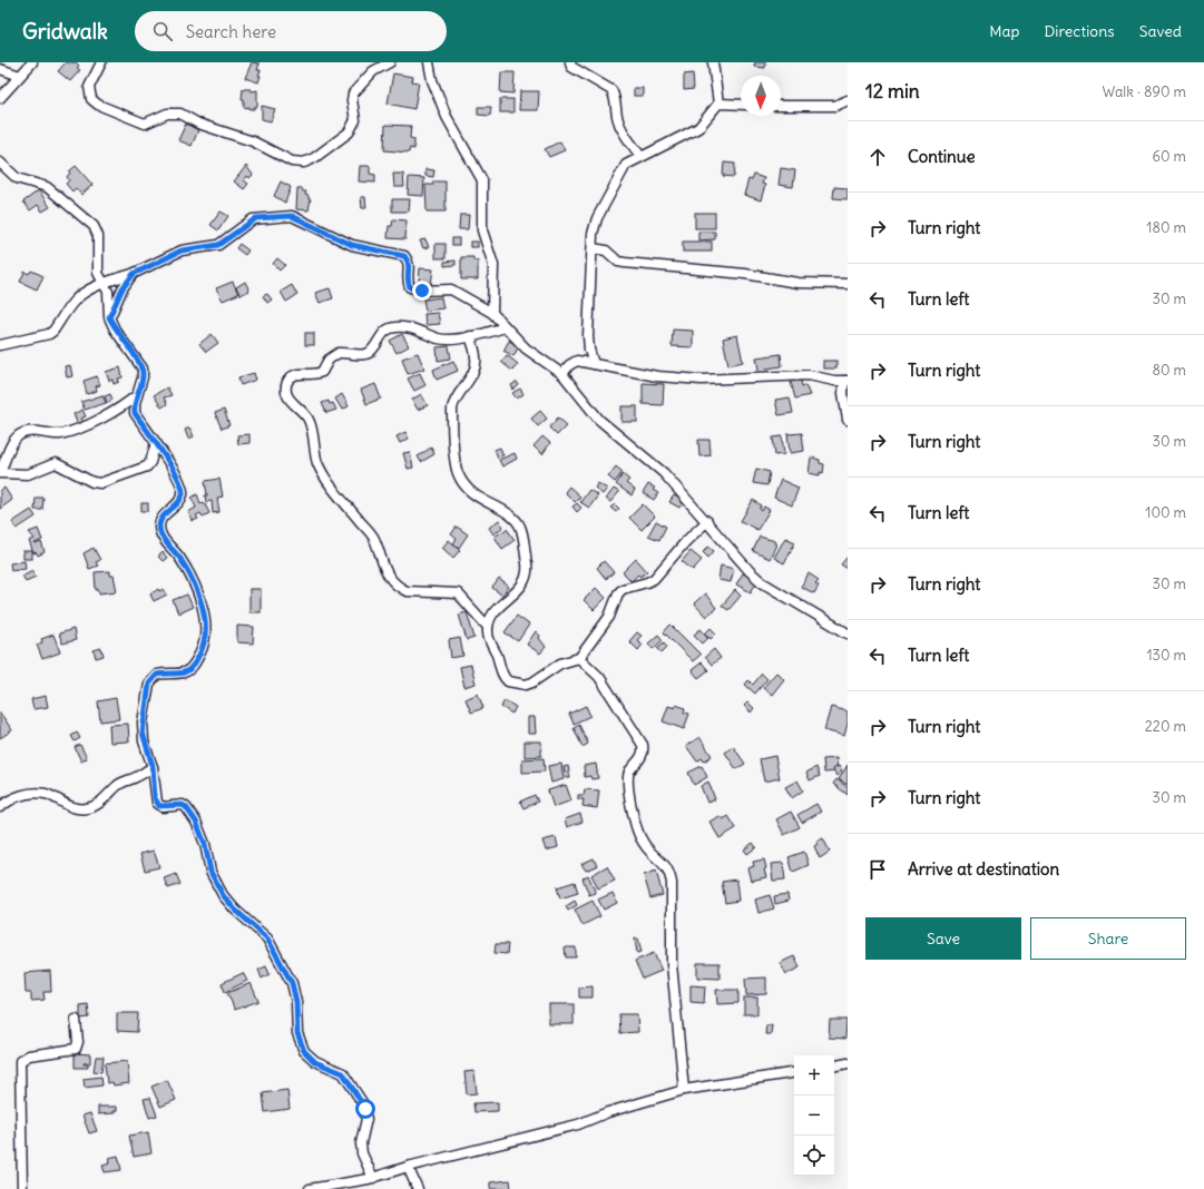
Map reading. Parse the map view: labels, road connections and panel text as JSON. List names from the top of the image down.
{
  "north": "bottom",
  "page": {
    "header": "Gridwalk",
    "search": "Search here",
    "nav": ["Map", "Directions", "Saved"],
    "heading": ["12 min", "Walk · 890 m"],
    "list": [
      ["Continue", "60 m"],
      ["Turn right", "180 m"],
      ["Turn left", "30 m"],
      ["Turn right", "80 m"],
      ["Turn right", "30 m"],
      ["Turn left", "100 m"],
      ["Turn right", "30 m"],
      ["Turn left", "130 m"],
      ["Turn right", "220 m"],
      ["Turn right", "30 m"],
      "Arrive at destination"
    ],
    "buttons": ["Save", "Share"],
    "map_buttons": ["+", "−"]
  }
}
